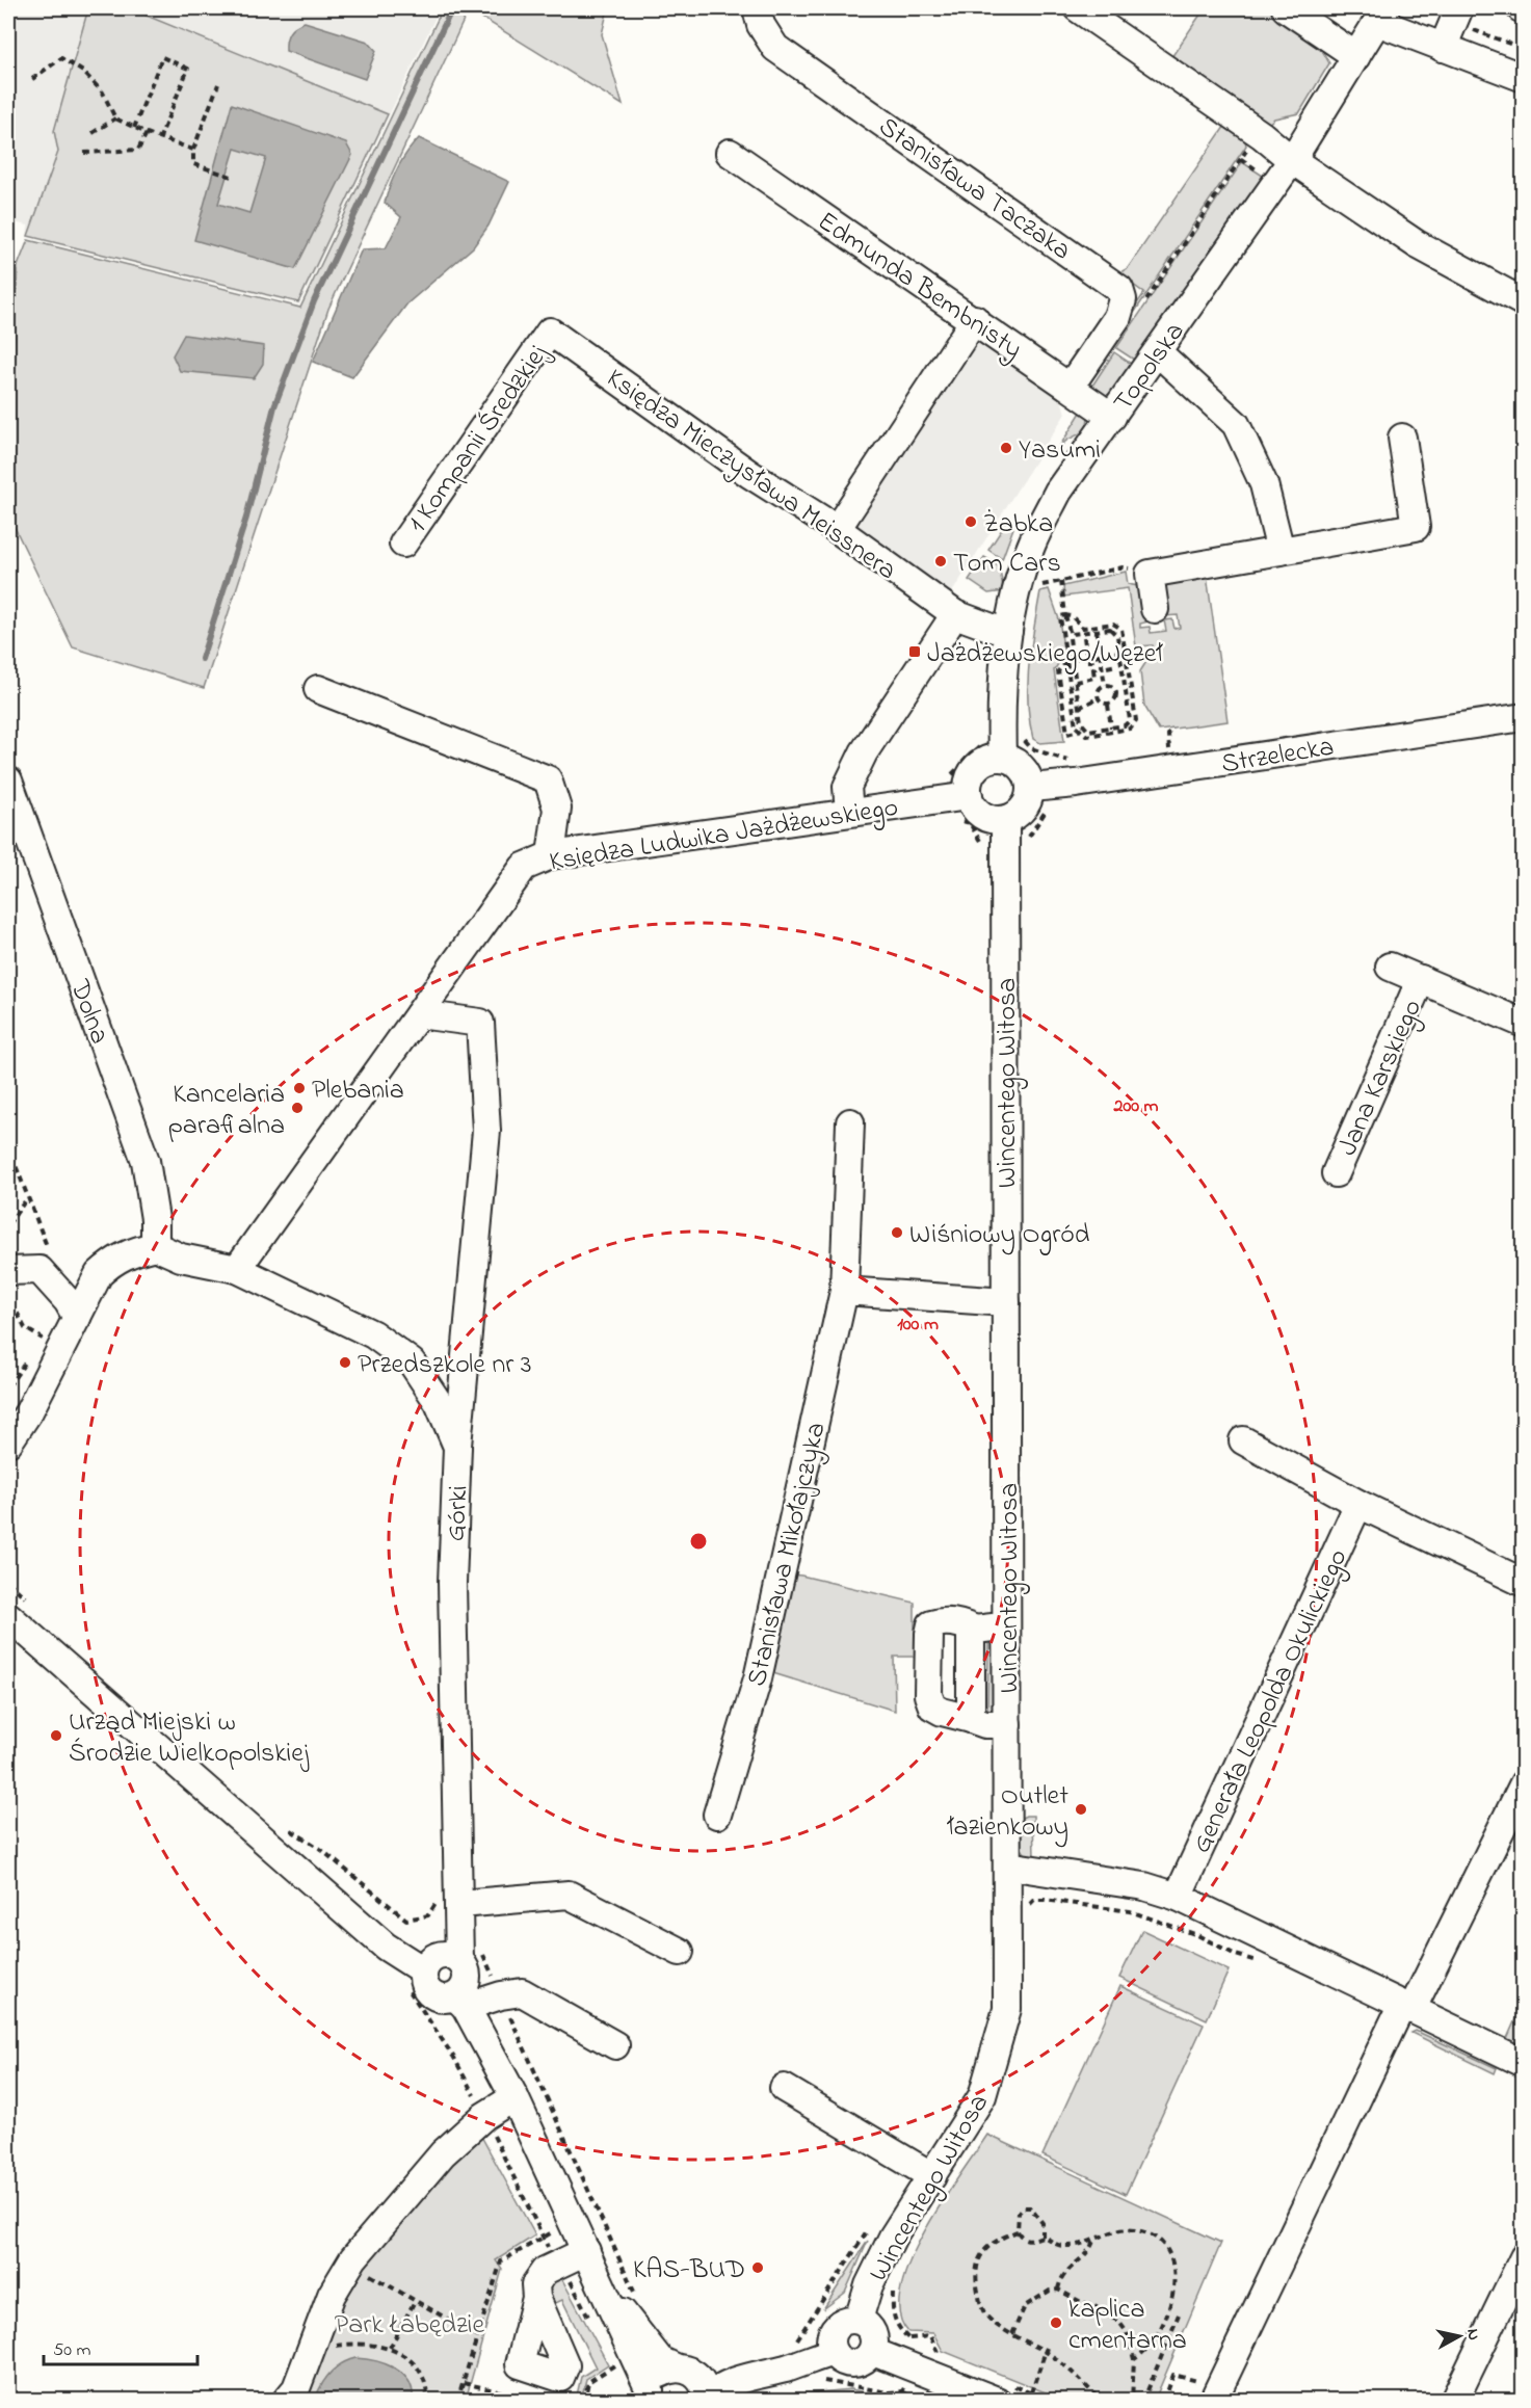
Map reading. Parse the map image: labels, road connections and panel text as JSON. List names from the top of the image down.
{
  "streets": {
    "street": [
      "Stanisława Taczaka",
      "Edmunda Bembnisty",
      "Topolska",
      "1 Kompanii Średzkiej",
      "Księdza Mieczysława Meissnera",
      "Strzelecka",
      "Księdza Ludwika Jażdżewskiego",
      "Dolna",
      "Jana Karskiego",
      "Wincentego Witosa",
      "Górki",
      "Stanisława Mikołajczyka",
      "Generała Leopolda Okulickiego"
    ]
  },
  "crossings": [
    ["Stanisława Taczaka", "Edmunda Bembnisty"],
    ["Edmunda Bembnisty", "Topolska"],
    ["Topolska", "Księdza Mieczysława Meissnera"],
    ["1 Kompanii Średzkiej", "Księdza Mieczysława Meissnera"],
    ["Księdza Ludwika Jażdżewskiego", "Górki"],
    ["Dolna", "Górki"]
  ],
  "parks": ["Park Łabędzie"],
  "places": {
    "other": [
      "Yasumi",
      "Żabka",
      "Tom Cars",
      "Plebania",
      "Kancelaria parafialna",
      "Wiśniowy Ogród",
      "Przedszkole nr 3",
      "Urząd Miejski w Środzie Wielkopolskiej",
      "Outlet łazienkowy",
      "KAS-BUD",
      "kaplica cmentarna"
    ],
    "transit": ["Jażdżewskiego/Węzeł"]
  },
  "scale_bar": "50 m",
  "north": "right",
  "rings": ["200 m", "100 m"]
}
